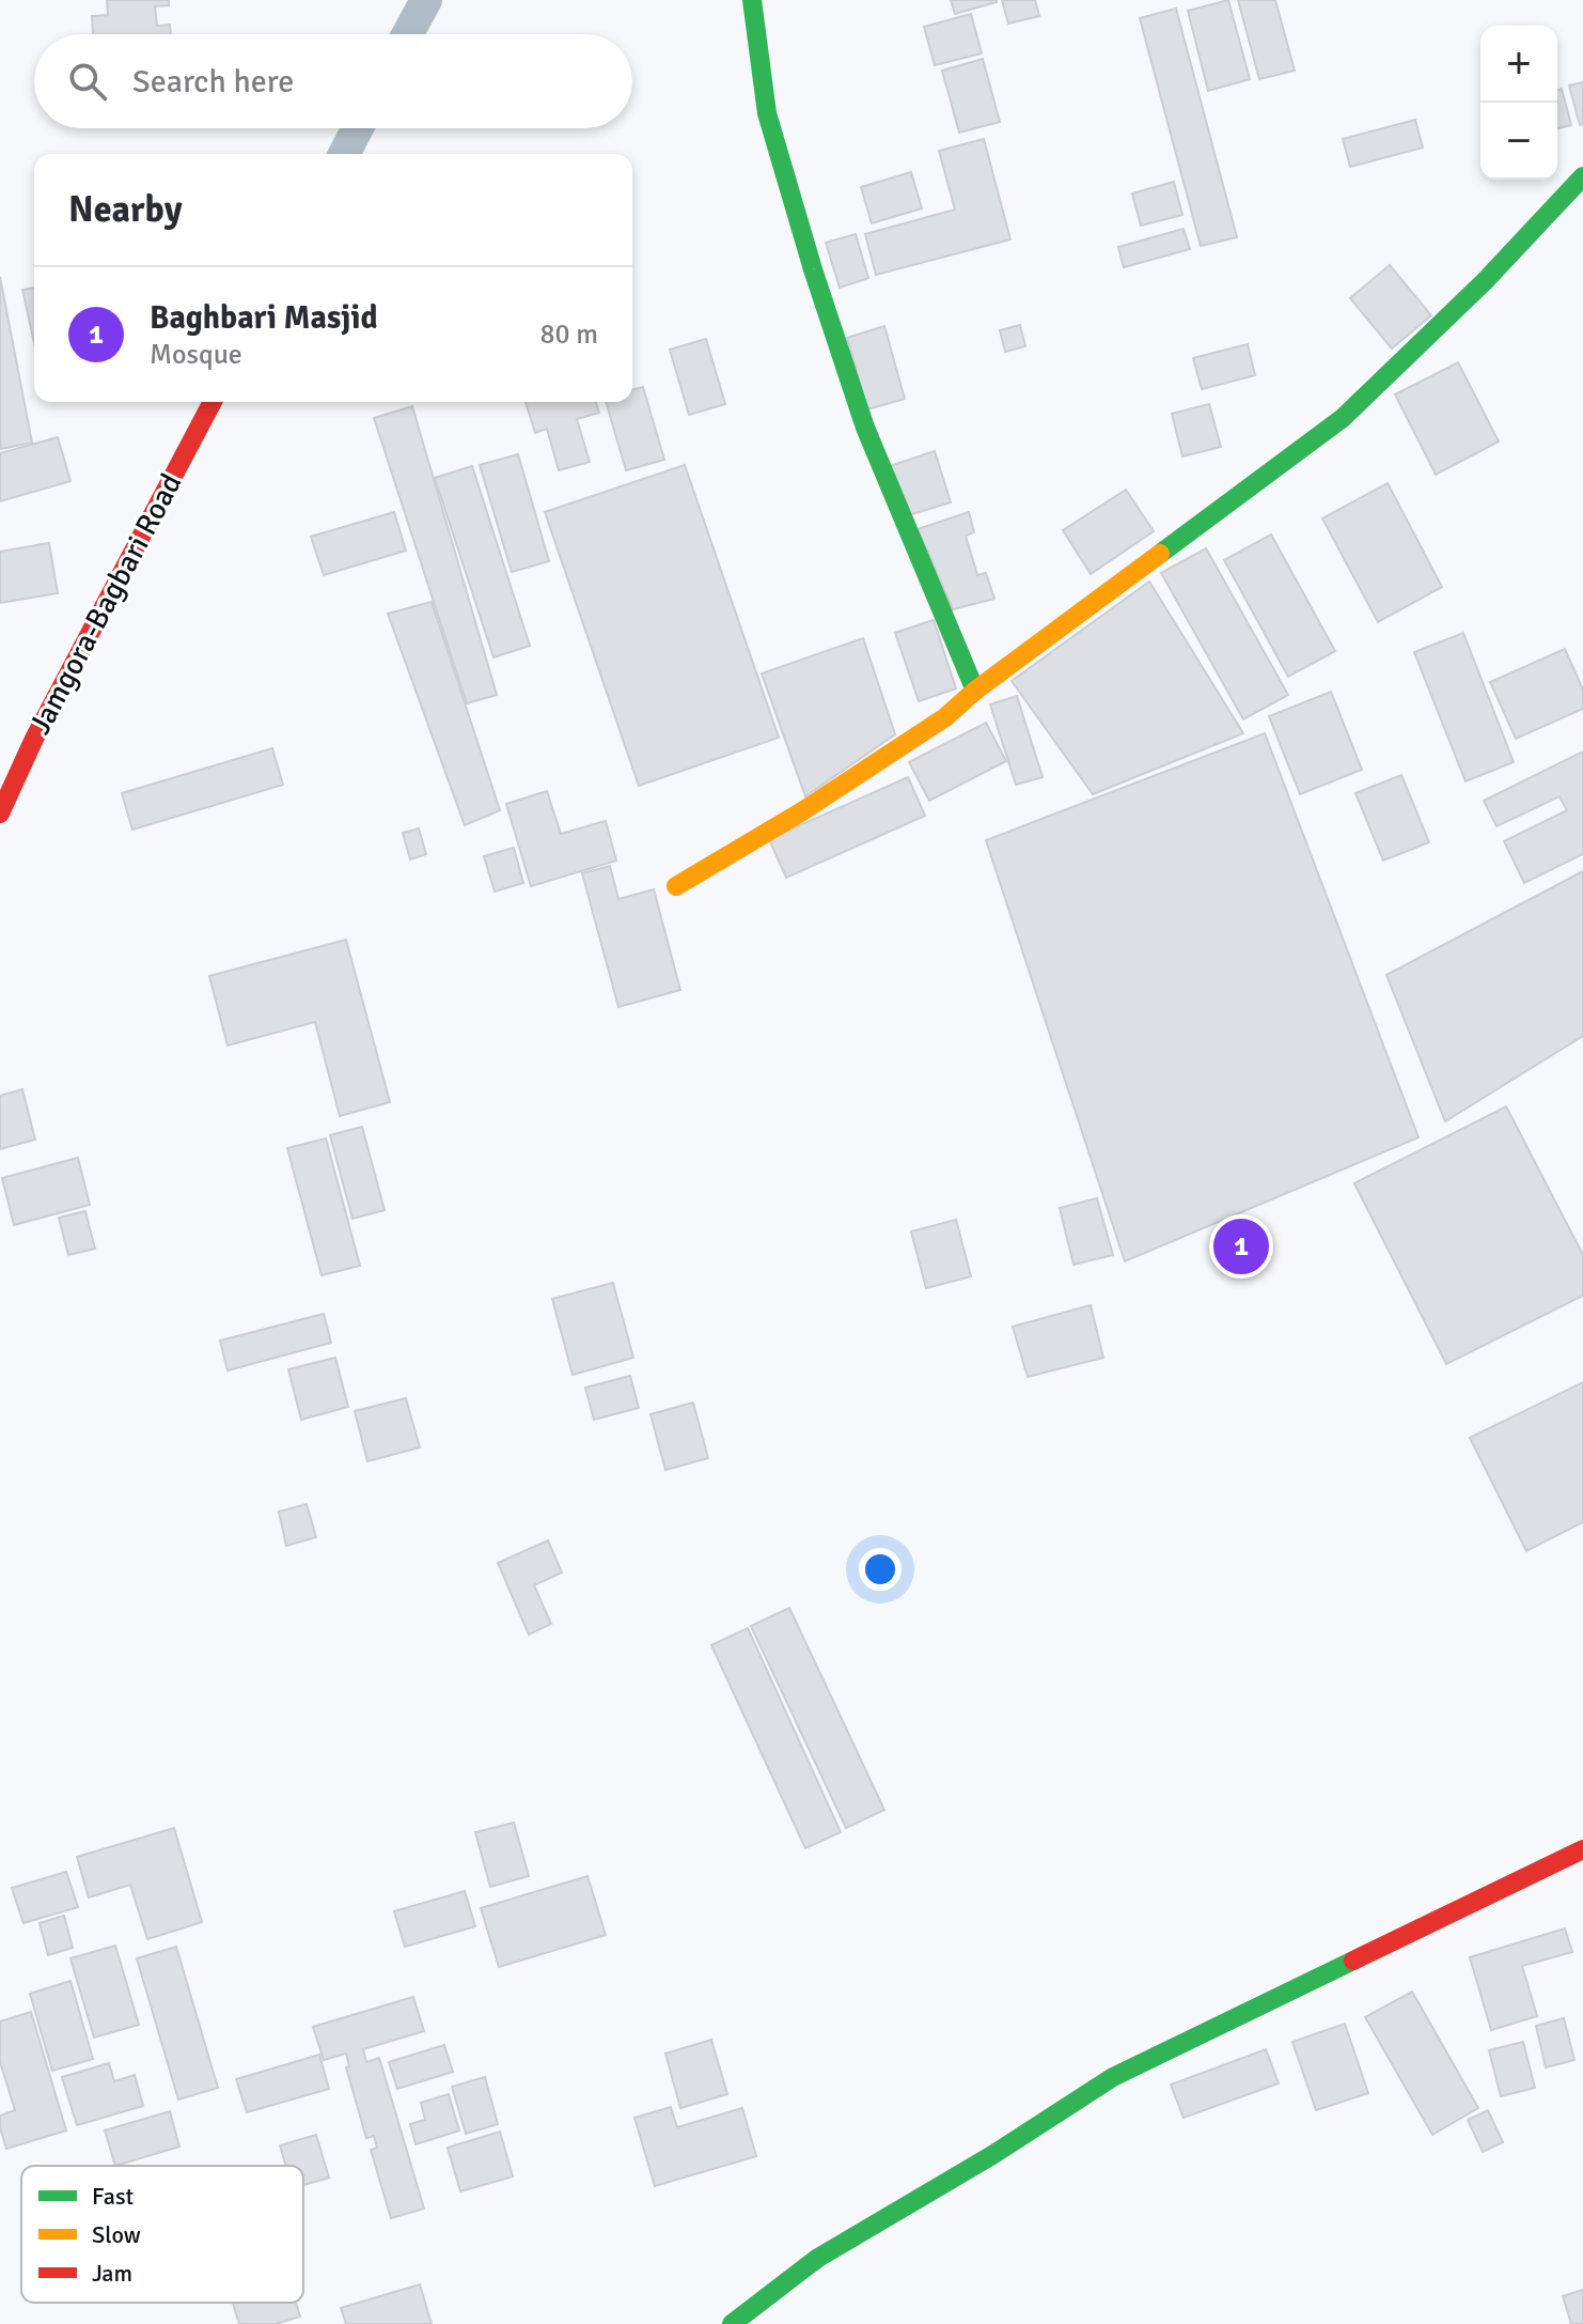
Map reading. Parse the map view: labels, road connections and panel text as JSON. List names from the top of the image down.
{
  "streets": {
    "street": ["Jamgora-Bagbari Road"]
  },
  "legend": ["Fast", "Slow", "Jam"],
  "page": {
    "map_buttons": ["+", "−"],
    "search": "Search here",
    "heading": "Nearby",
    "list": [
      {
        "mark": "1",
        "name": "Baghbari Masjid",
        "note": "Mosque",
        "value": "80 m"
      }
    ],
    "pins": "1"
  }
}
